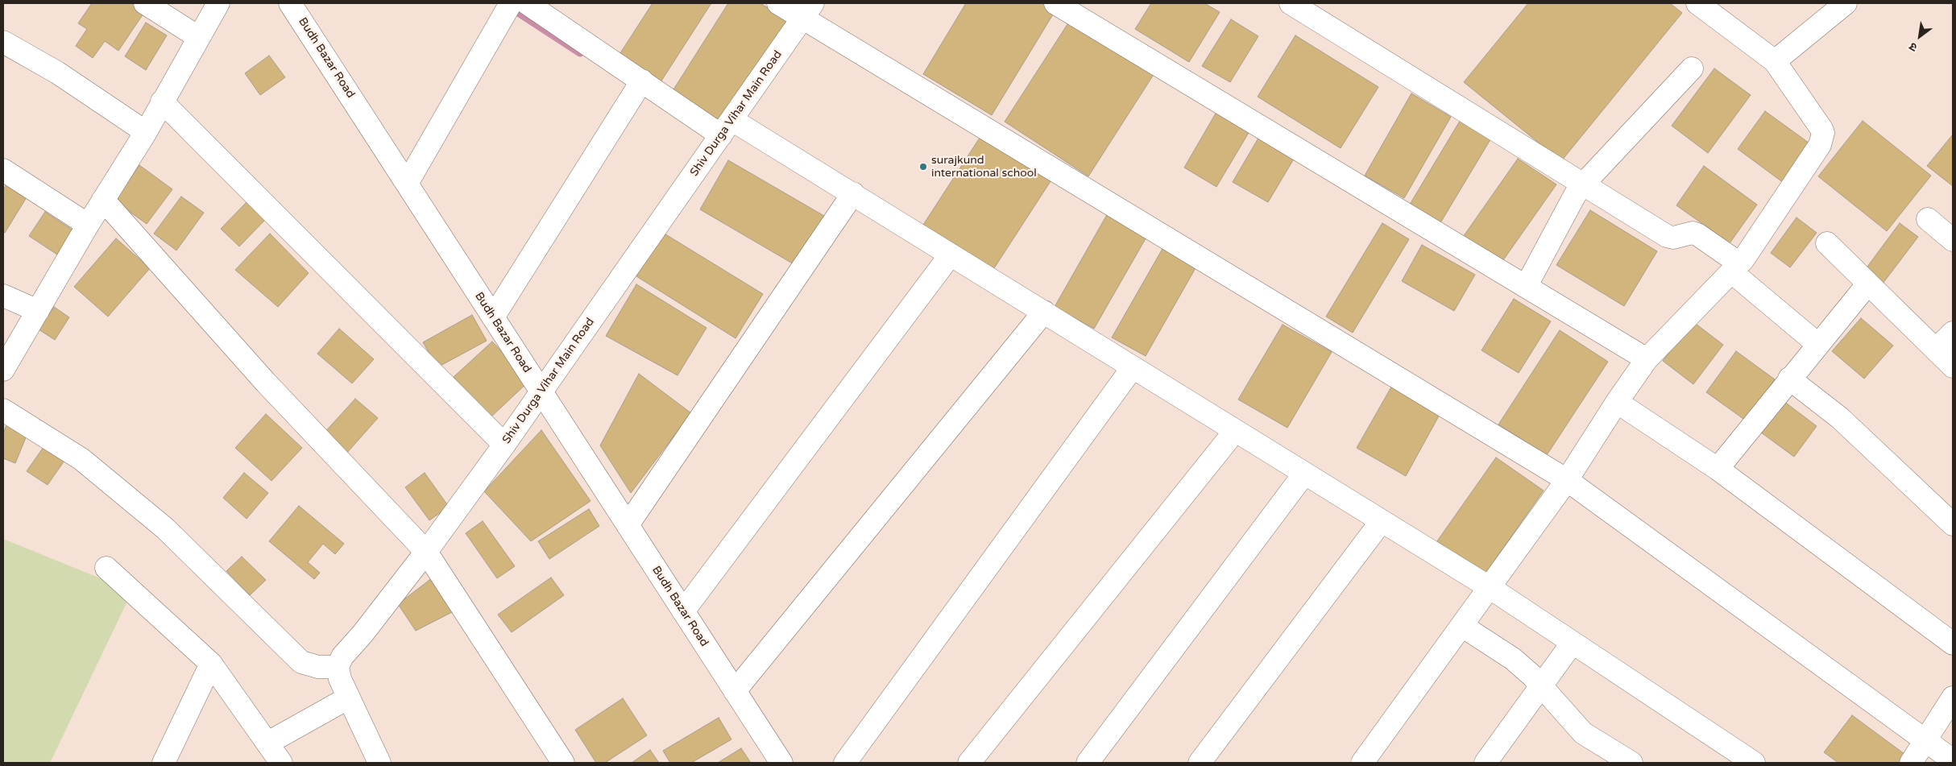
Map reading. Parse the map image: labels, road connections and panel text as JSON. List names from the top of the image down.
{
  "streets": {
    "street": ["Budh Bazar Road", "Shiv Durga Vihar Main Road"]
  },
  "crossings": [
    ["Budh Bazar Road", "Shiv Durga Vihar Main Road"]
  ],
  "places": ["surajkund international school"],
  "north": "bottom left"
}
